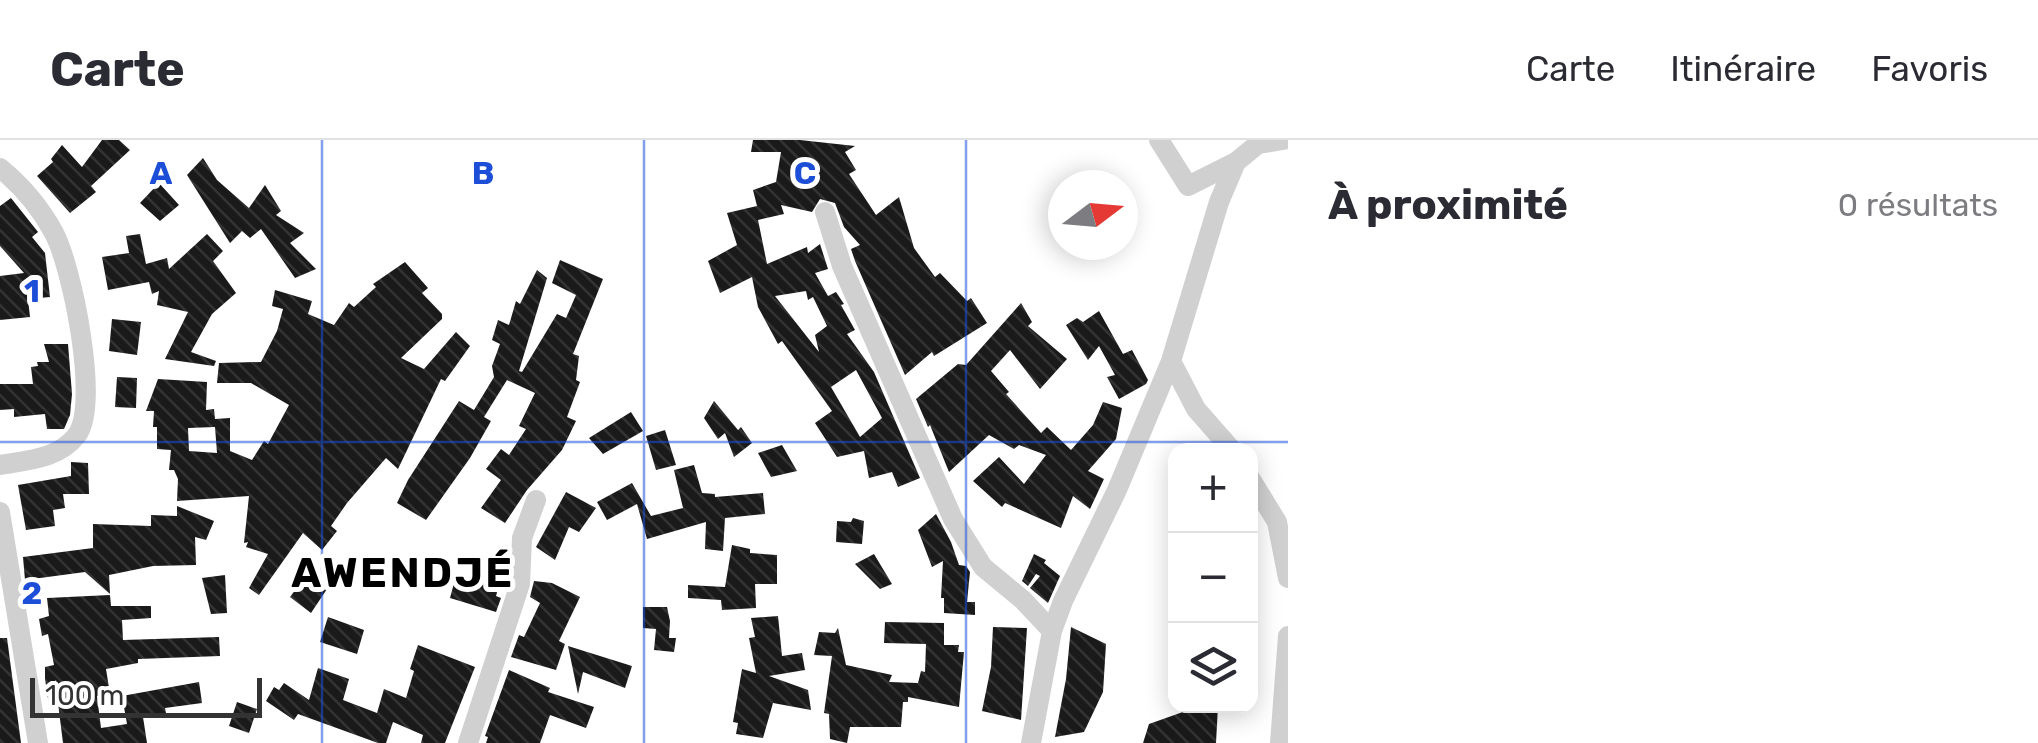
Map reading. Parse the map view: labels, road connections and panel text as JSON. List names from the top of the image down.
{
  "districts": ["AWENDJÉ"],
  "scale_bar": "100 m",
  "north": "right",
  "page": {
    "header": "Carte",
    "nav": ["Carte", "Itinéraire", "Favoris"],
    "heading": ["À proximité", "0 résultats"],
    "map_buttons": ["+", "−"],
    "scale": "100 m"
  },
  "grid": {
    "columns": ["A", "B", "C"],
    "rows": ["1", "2"]
  }
}
